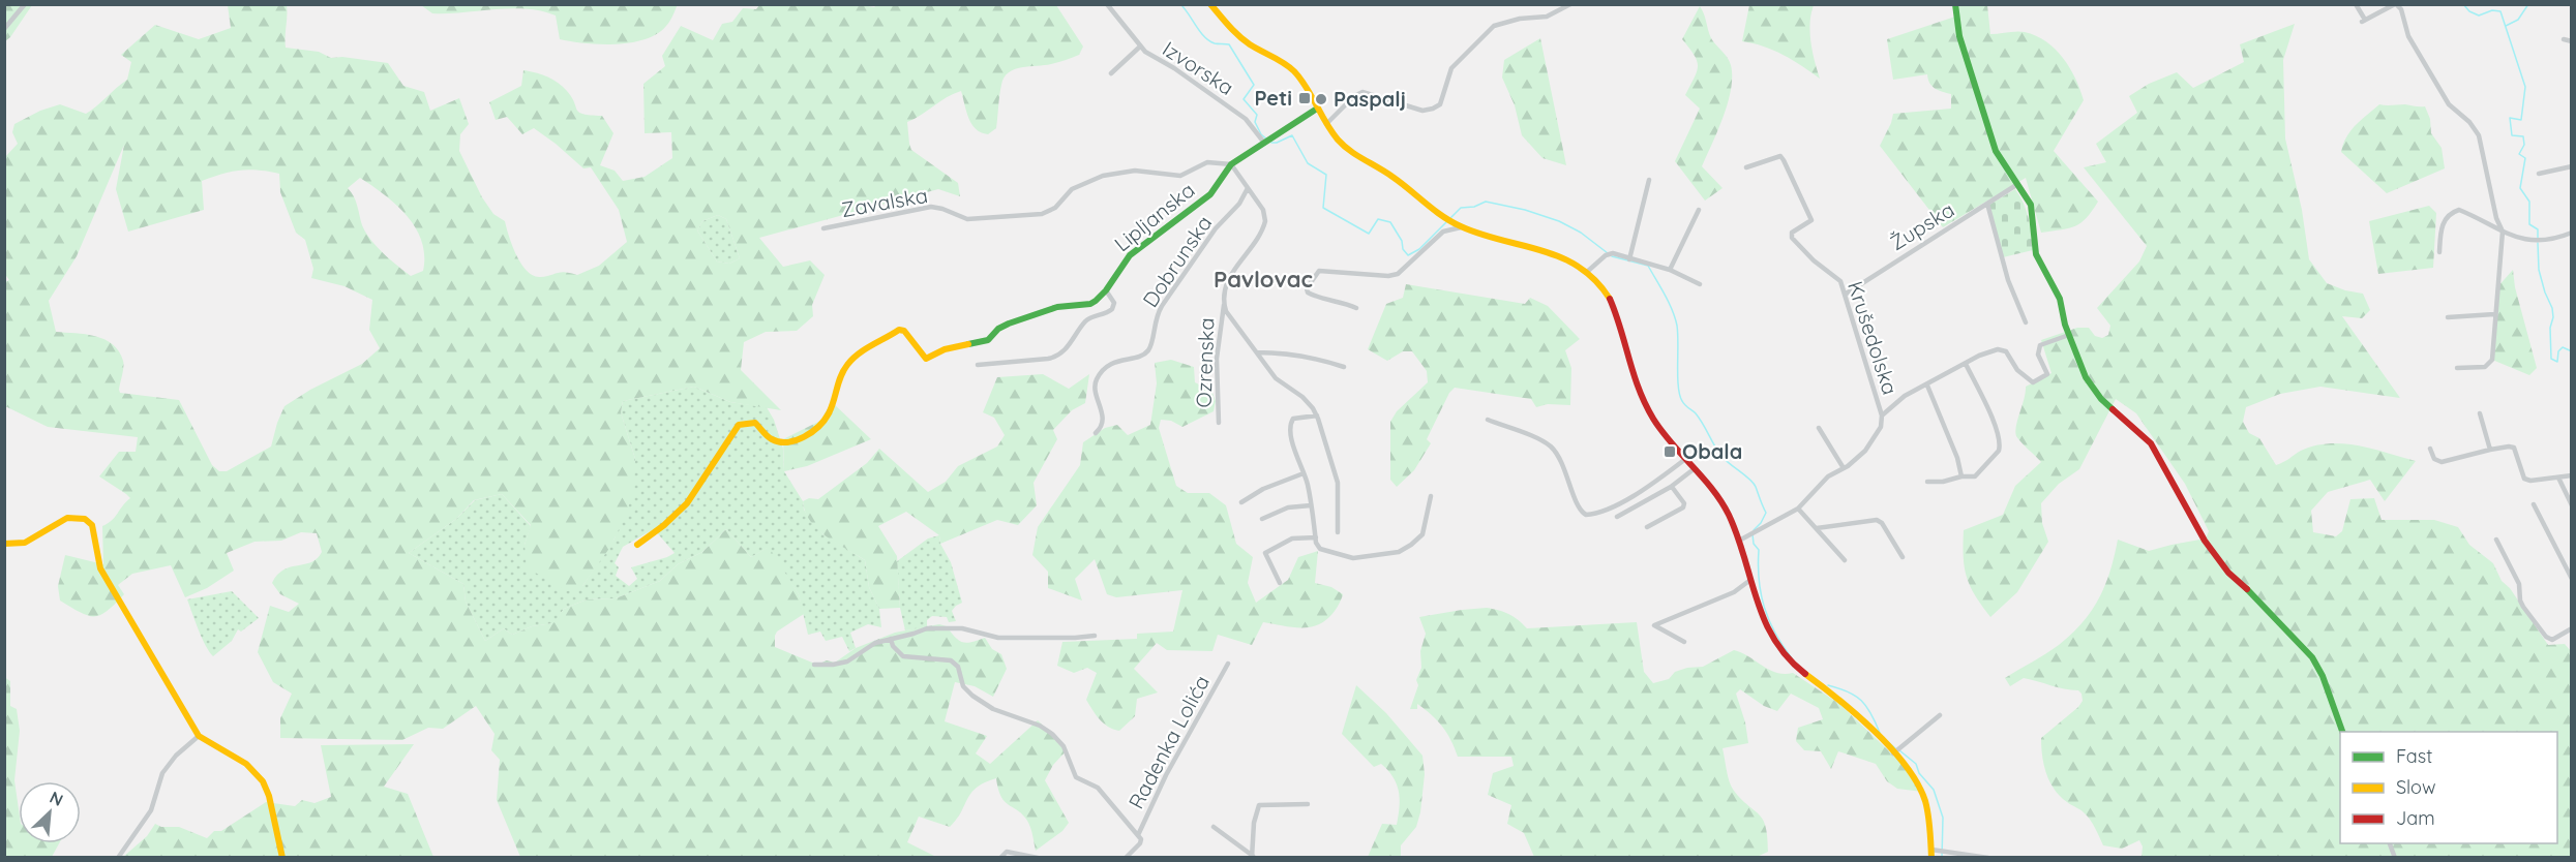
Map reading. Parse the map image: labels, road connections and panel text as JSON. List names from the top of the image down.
{
  "streets": {
    "street": [
      "Izvorska",
      "Zavalska",
      "Lipljanska",
      "Župska",
      "Dobrunska",
      "Krušedolska",
      "Ozrenska",
      "Radenka Lolića"
    ]
  },
  "crossings": [
    ["Izvorska", "Lipljanska"],
    ["Zavalska", "Lipljanska"],
    ["Zavalska", "Ozrenska"],
    ["Lipljanska", "Ozrenska"],
    ["Župska", "Krušedolska"],
    ["Dobrunska", "Ozrenska"]
  ],
  "districts": ["Pavlovac"],
  "places": {
    "transit": ["Peti", "Obala"],
    "other": ["Paspalj"]
  },
  "legend": ["Fast", "Slow", "Jam"],
  "north": "top right"
}
